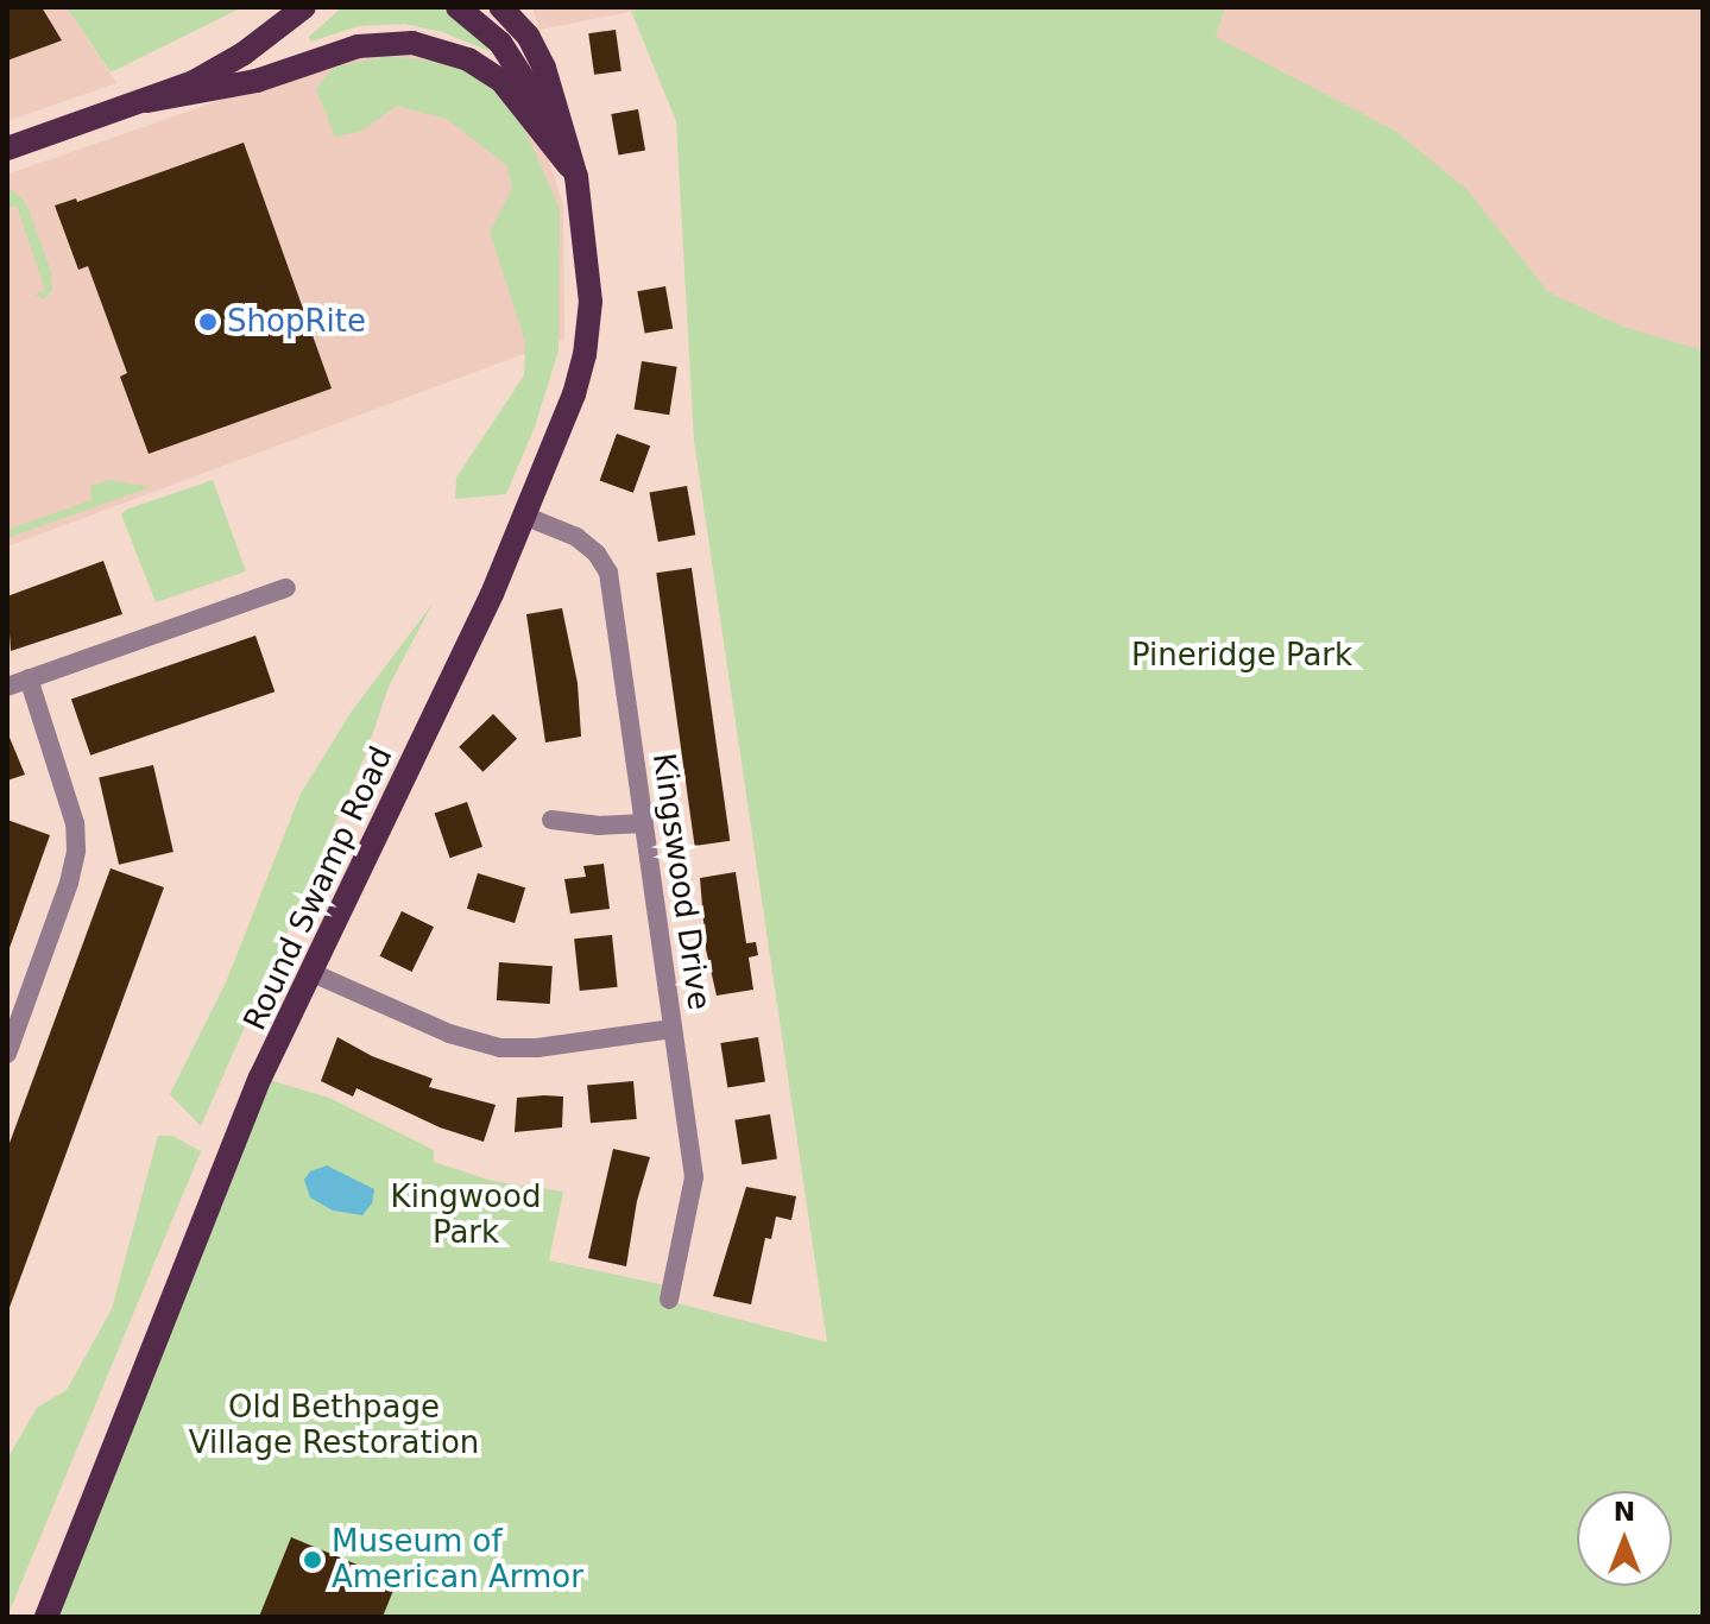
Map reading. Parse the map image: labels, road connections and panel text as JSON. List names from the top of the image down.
{
  "streets": {
    "main road": ["Round Swamp Road"],
    "street": ["Kingswood Drive"]
  },
  "crossings": [
    ["Kingswood Drive", "Round Swamp Road"]
  ],
  "parks": ["Pineridge Park", "Kingwood Park", "Old Bethpage Village Restoration"],
  "places": ["ShopRite", "Museum of American Armor"],
  "north": "top"
}
